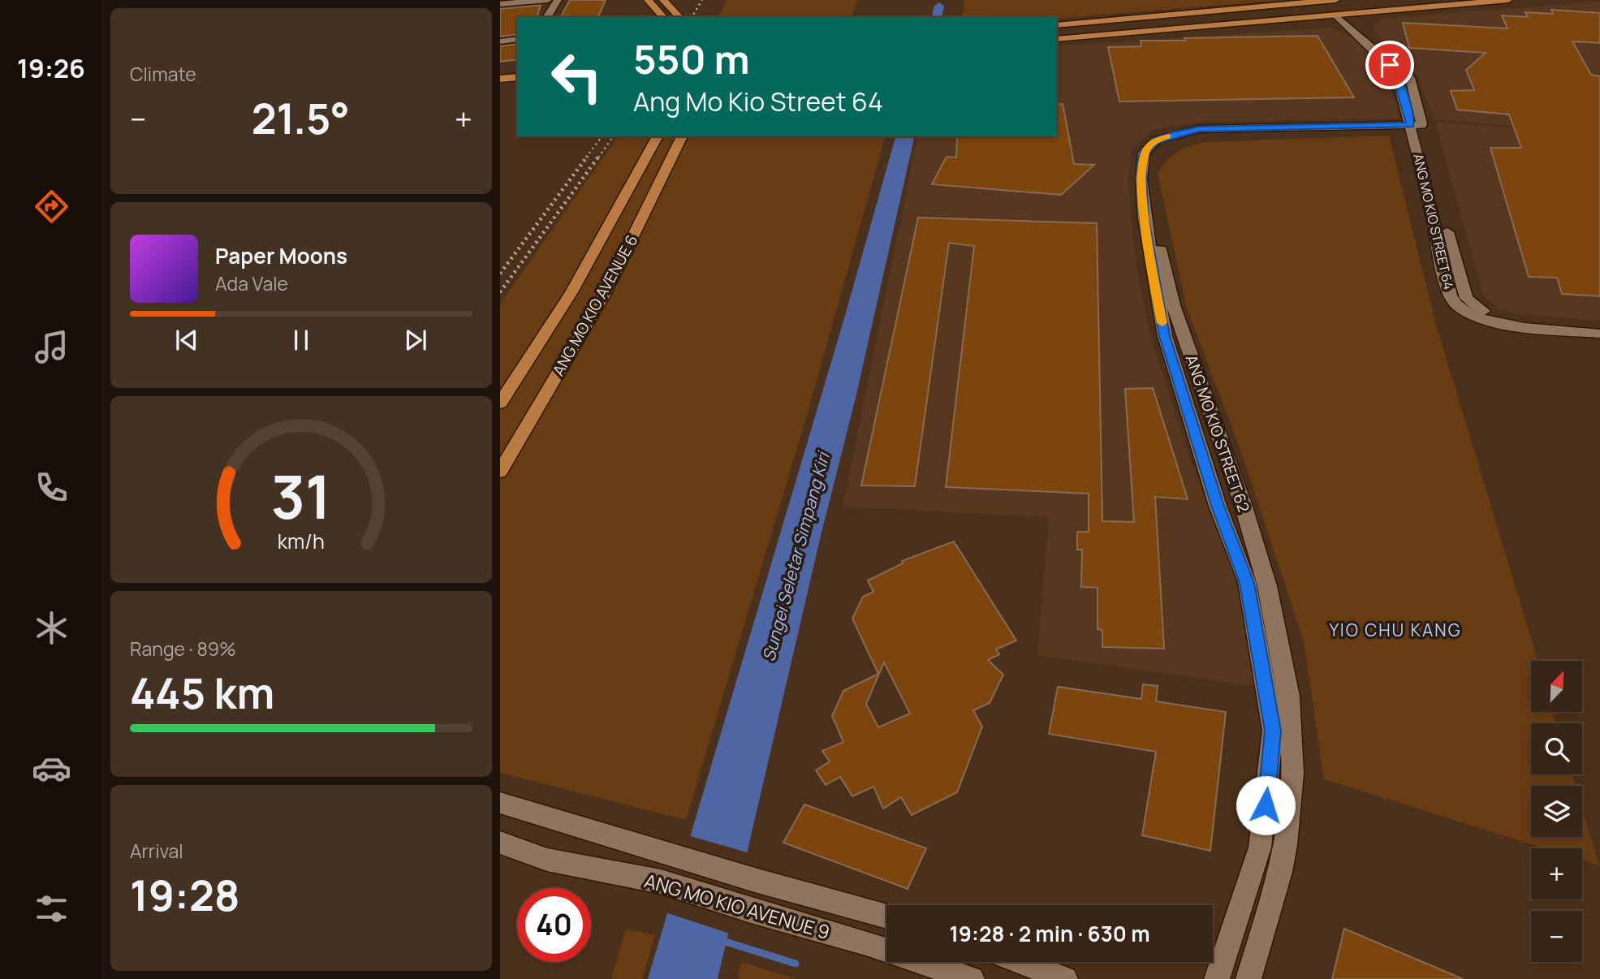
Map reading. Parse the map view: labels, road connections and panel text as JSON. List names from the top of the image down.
{
  "streets": {
    "main road": ["ANG MO KIO AVENUE 6"],
    "street": ["ANG MO KIO STREET 64", "ANG MO KIO STREET 62", "ANG MO KIO AVENUE 9"]
  },
  "crossings": [
    ["ANG MO KIO STREET 64", "ANG MO KIO STREET 62"]
  ],
  "districts": ["YIO CHU KANG"],
  "water": ["Sungei Seletar Simpang Kiri"],
  "north": "top right",
  "page": {
    "tabs": "19:26",
    "tile": [
      "Climate",
      ["Range · 89%", "445 km"],
      ["Arrival", "19:28"]
    ],
    "turn": ["550 m", "Ang Mo Kio Street 64"],
    "heat": ["−", "21.5°", "+"],
    "song": ["Paper Moons", "Ada Vale"],
    "map_buttons": ["+", "−"],
    "limit": "40",
    "trip": "19:28 · 2 min · 630 m",
    "gauge": ["31", "km/h"]
  }
}
